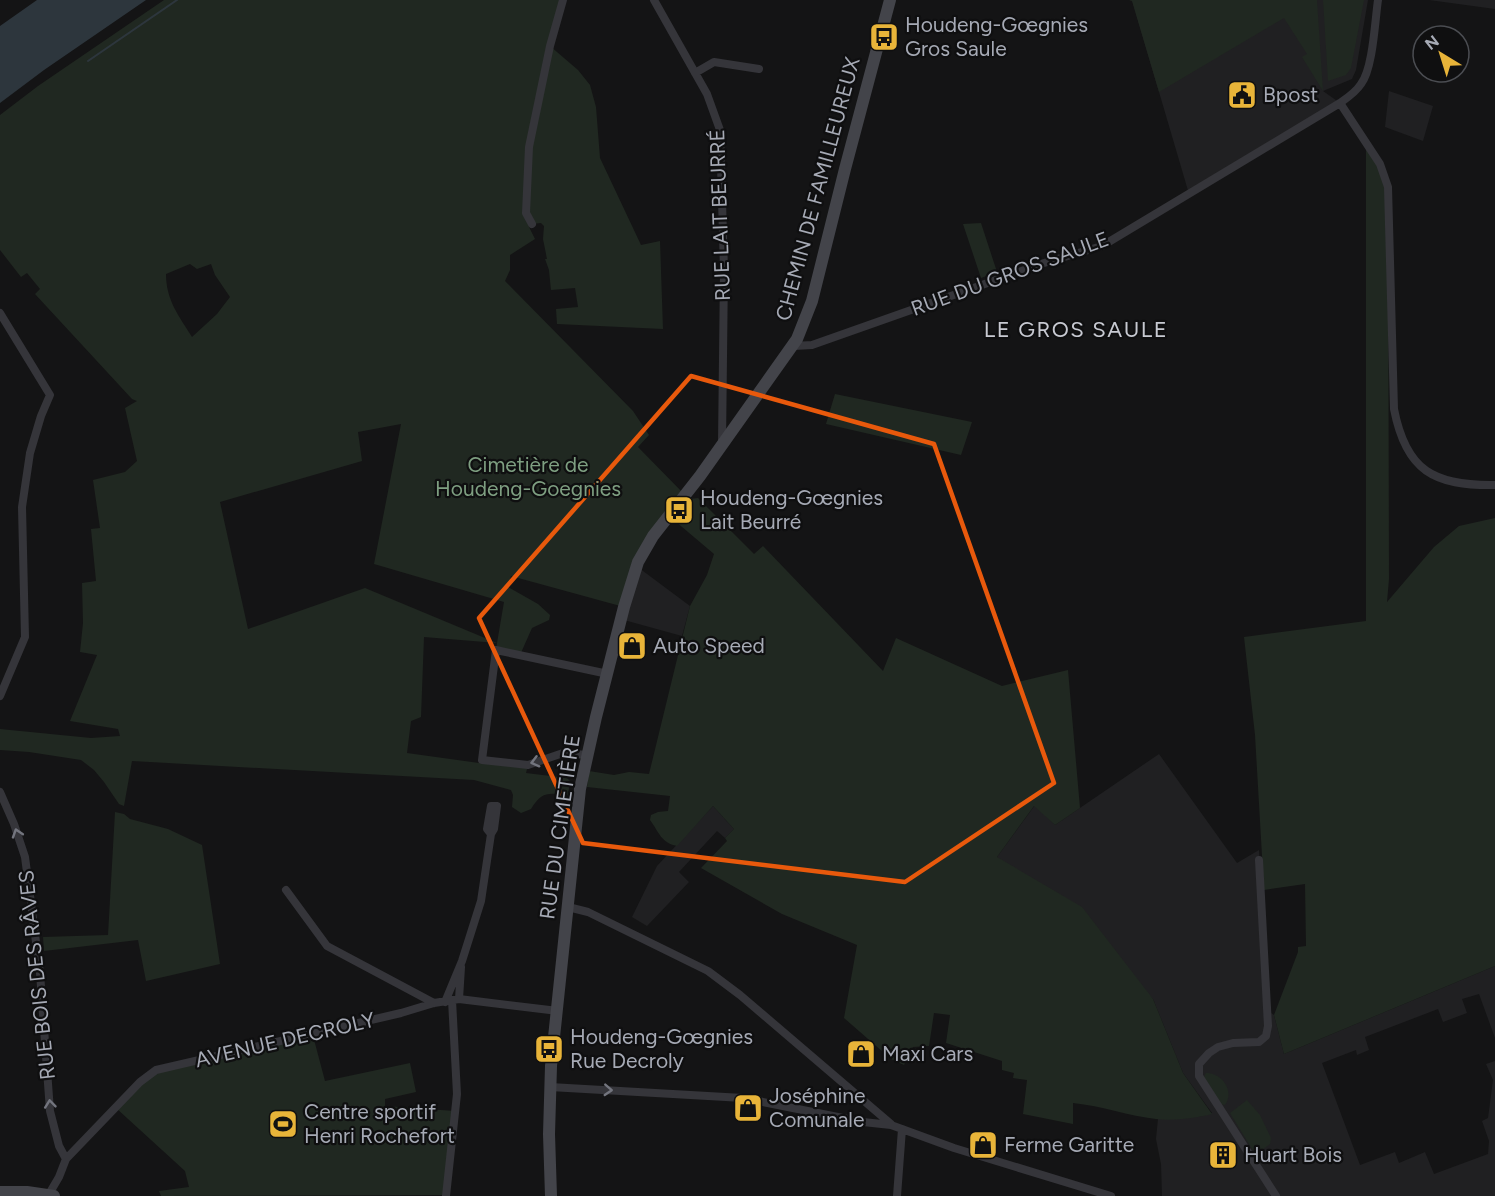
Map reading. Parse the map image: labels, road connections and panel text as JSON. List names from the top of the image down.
{
  "streets": {
    "street": [
      "CHEMIN DE FAMILLEUREUX",
      "RUE LAIT BEURRÉ",
      "RUE DU GROS SAULE",
      "RUE DU CIMETIÈRE",
      "RUE BOIS DES RÂVES",
      "AVENUE DECROLY"
    ]
  },
  "crossings": [
    ["CHEMIN DE FAMILLEUREUX", "RUE DU GROS SAULE"],
    ["CHEMIN DE FAMILLEUREUX", "RUE DU CIMETIÈRE"],
    ["RUE LAIT BEURRÉ", "RUE DU CIMETIÈRE"],
    ["RUE DU CIMETIÈRE", "AVENUE DECROLY"],
    ["RUE BOIS DES RÂVES", "AVENUE DECROLY"]
  ],
  "one_way": ["RUE BOIS DES RÂVES"],
  "districts": ["LE GROS SAULE"],
  "parks": ["Cimetière de Houdeng-Goegnies"],
  "places": {
    "bus stop": ["Houdeng-Gœgnies Gros Saule", "Houdeng-Gœgnies Lait Beurré", "Houdeng-Gœgnies Rue Decroly"],
    "public building": ["Bpost"],
    "shop": [
      "Auto Speed",
      "Maxi Cars",
      "Joséphine Comunale",
      "Ferme Garitte"
    ],
    "sports": ["Centre sportif Henri Rochefort"],
    "building": ["Huart Bois"]
  },
  "north": "top left"
}
